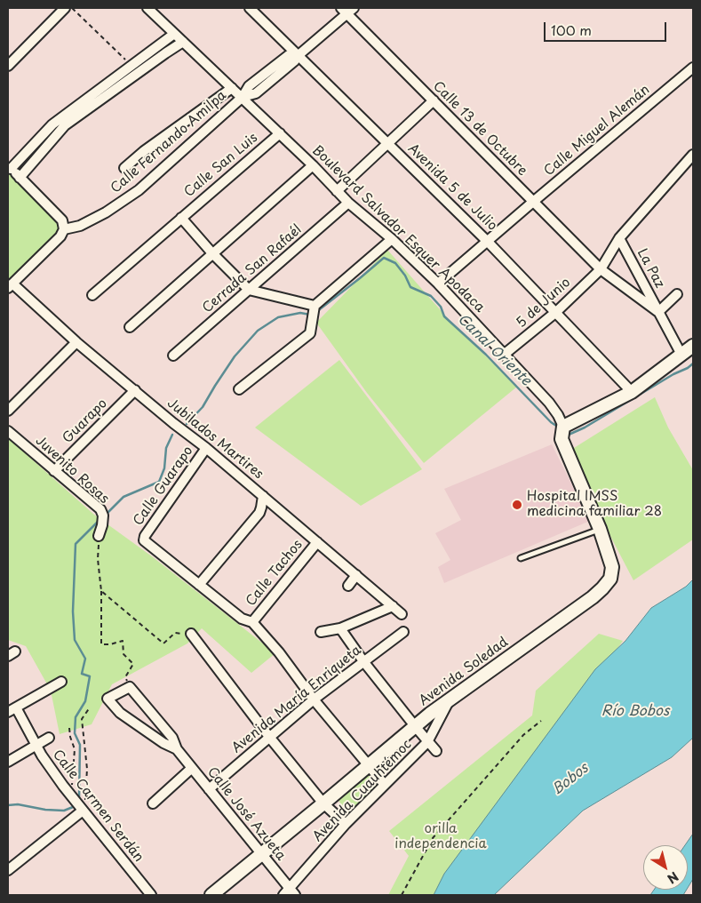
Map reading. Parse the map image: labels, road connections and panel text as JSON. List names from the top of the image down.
{
  "streets": {
    "main road": ["Avenida Soledad"],
    "street": [
      "Calle 13 de Octubre",
      "Calle Miguel Alemán",
      "Calle Fernando Amilpa",
      "Calle San Luis",
      "Avenida 5 de Julio",
      "Boulevard Salvador Esquer Apodaca",
      "La Paz",
      "Cerrada San Rafaél",
      "5 de Junio",
      "Guarapo",
      "Jubilados Martires",
      "Juvenito Rosas",
      "Calle Guarapo",
      "Calle Tachos",
      "Avenida María Enriqueta",
      "Avenida Cuauhtémoc",
      "Calle Carmen Serdán",
      "Calle José Azueta"
    ]
  },
  "crossings": [
    ["Calle 13 de Octubre", "Calle Miguel Alemán"],
    ["Calle 13 de Octubre", "Calle Fernando Amilpa"],
    ["Calle 13 de Octubre", "La Paz"],
    ["Calle 13 de Octubre", "5 de Junio"],
    ["Calle Miguel Alemán", "Avenida 5 de Julio"],
    ["Calle Miguel Alemán", "Boulevard Salvador Esquer Apodaca"],
    ["Calle Fernando Amilpa", "Avenida 5 de Julio"],
    ["Calle Fernando Amilpa", "Boulevard Salvador Esquer Apodaca"],
    ["Calle San Luis", "Boulevard Salvador Esquer Apodaca"],
    ["Avenida 5 de Julio", "5 de Junio"],
    ["Boulevard Salvador Esquer Apodaca", "Cerrada San Rafaél"],
    ["Boulevard Salvador Esquer Apodaca", "5 de Junio"],
    ["Boulevard Salvador Esquer Apodaca", "Avenida Soledad"],
    ["La Paz", "5 de Junio"],
    ["Guarapo", "Jubilados Martires"],
    ["Guarapo", "Juvenito Rosas"],
    ["Jubilados Martires", "Calle Guarapo"],
    ["Jubilados Martires", "Calle Tachos"],
    ["Avenida Soledad", "Avenida Cuauhtémoc"],
    ["Avenida Soledad", "Calle José Azueta"],
    ["Avenida María Enriqueta", "Calle José Azueta"],
    ["Avenida Cuauhtémoc", "Calle José Azueta"]
  ],
  "water": ["Canal Oriente", "Río Bobos", "Bobos"],
  "parks": ["orilla independencia"],
  "places": ["Hospital IMSS medicina familiar 28"],
  "scale_bar": "100 m",
  "north": "bottom right"
}
